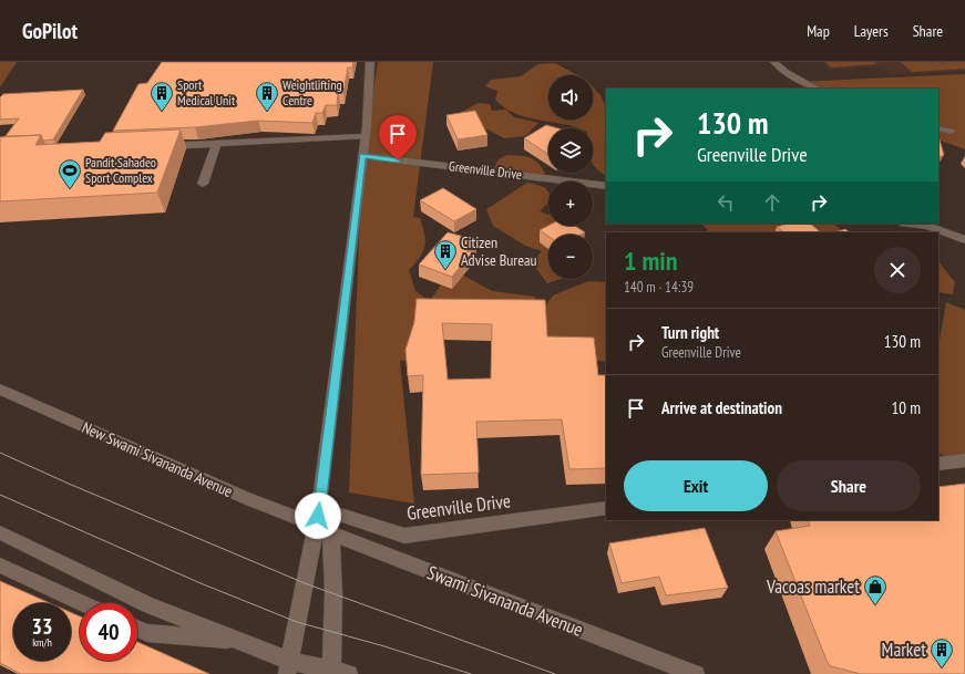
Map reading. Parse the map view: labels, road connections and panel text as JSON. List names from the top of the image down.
{
  "streets": {
    "street": ["Greenville Drive", "New Swami Sivananda Avenue", "Swami Sivananda Avenue"]
  },
  "crossings": [
    ["Greenville Drive", "New Swami Sivananda Avenue"],
    ["Greenville Drive", "Swami Sivananda Avenue"],
    ["New Swami Sivananda Avenue", "Swami Sivananda Avenue"]
  ],
  "places": {
    "building": [
      "Sport Medical Unit",
      "Weightlifting Centre",
      "Citizen Advise Bureau",
      "Market"
    ],
    "sports": ["Pandit Sahadeo Sport Complex"],
    "shop": ["Vacoas market"]
  },
  "page": {
    "header": "GoPilot",
    "nav": ["Map", "Layers", "Share"],
    "map_buttons": ["+", "−"],
    "turn": ["130 m", "Greenville Drive"],
    "heading": ["1 min", "140 m · 14:39"],
    "list": [
      {
        "name": "Turn right",
        "note": "Greenville Drive",
        "value": "130 m"
      },
      {
        "name": "Arrive at destination",
        "value": "10 m"
      }
    ],
    "buttons": ["Exit", "Share"],
    "speed": "33 km/h",
    "limit": "40"
  }
}
